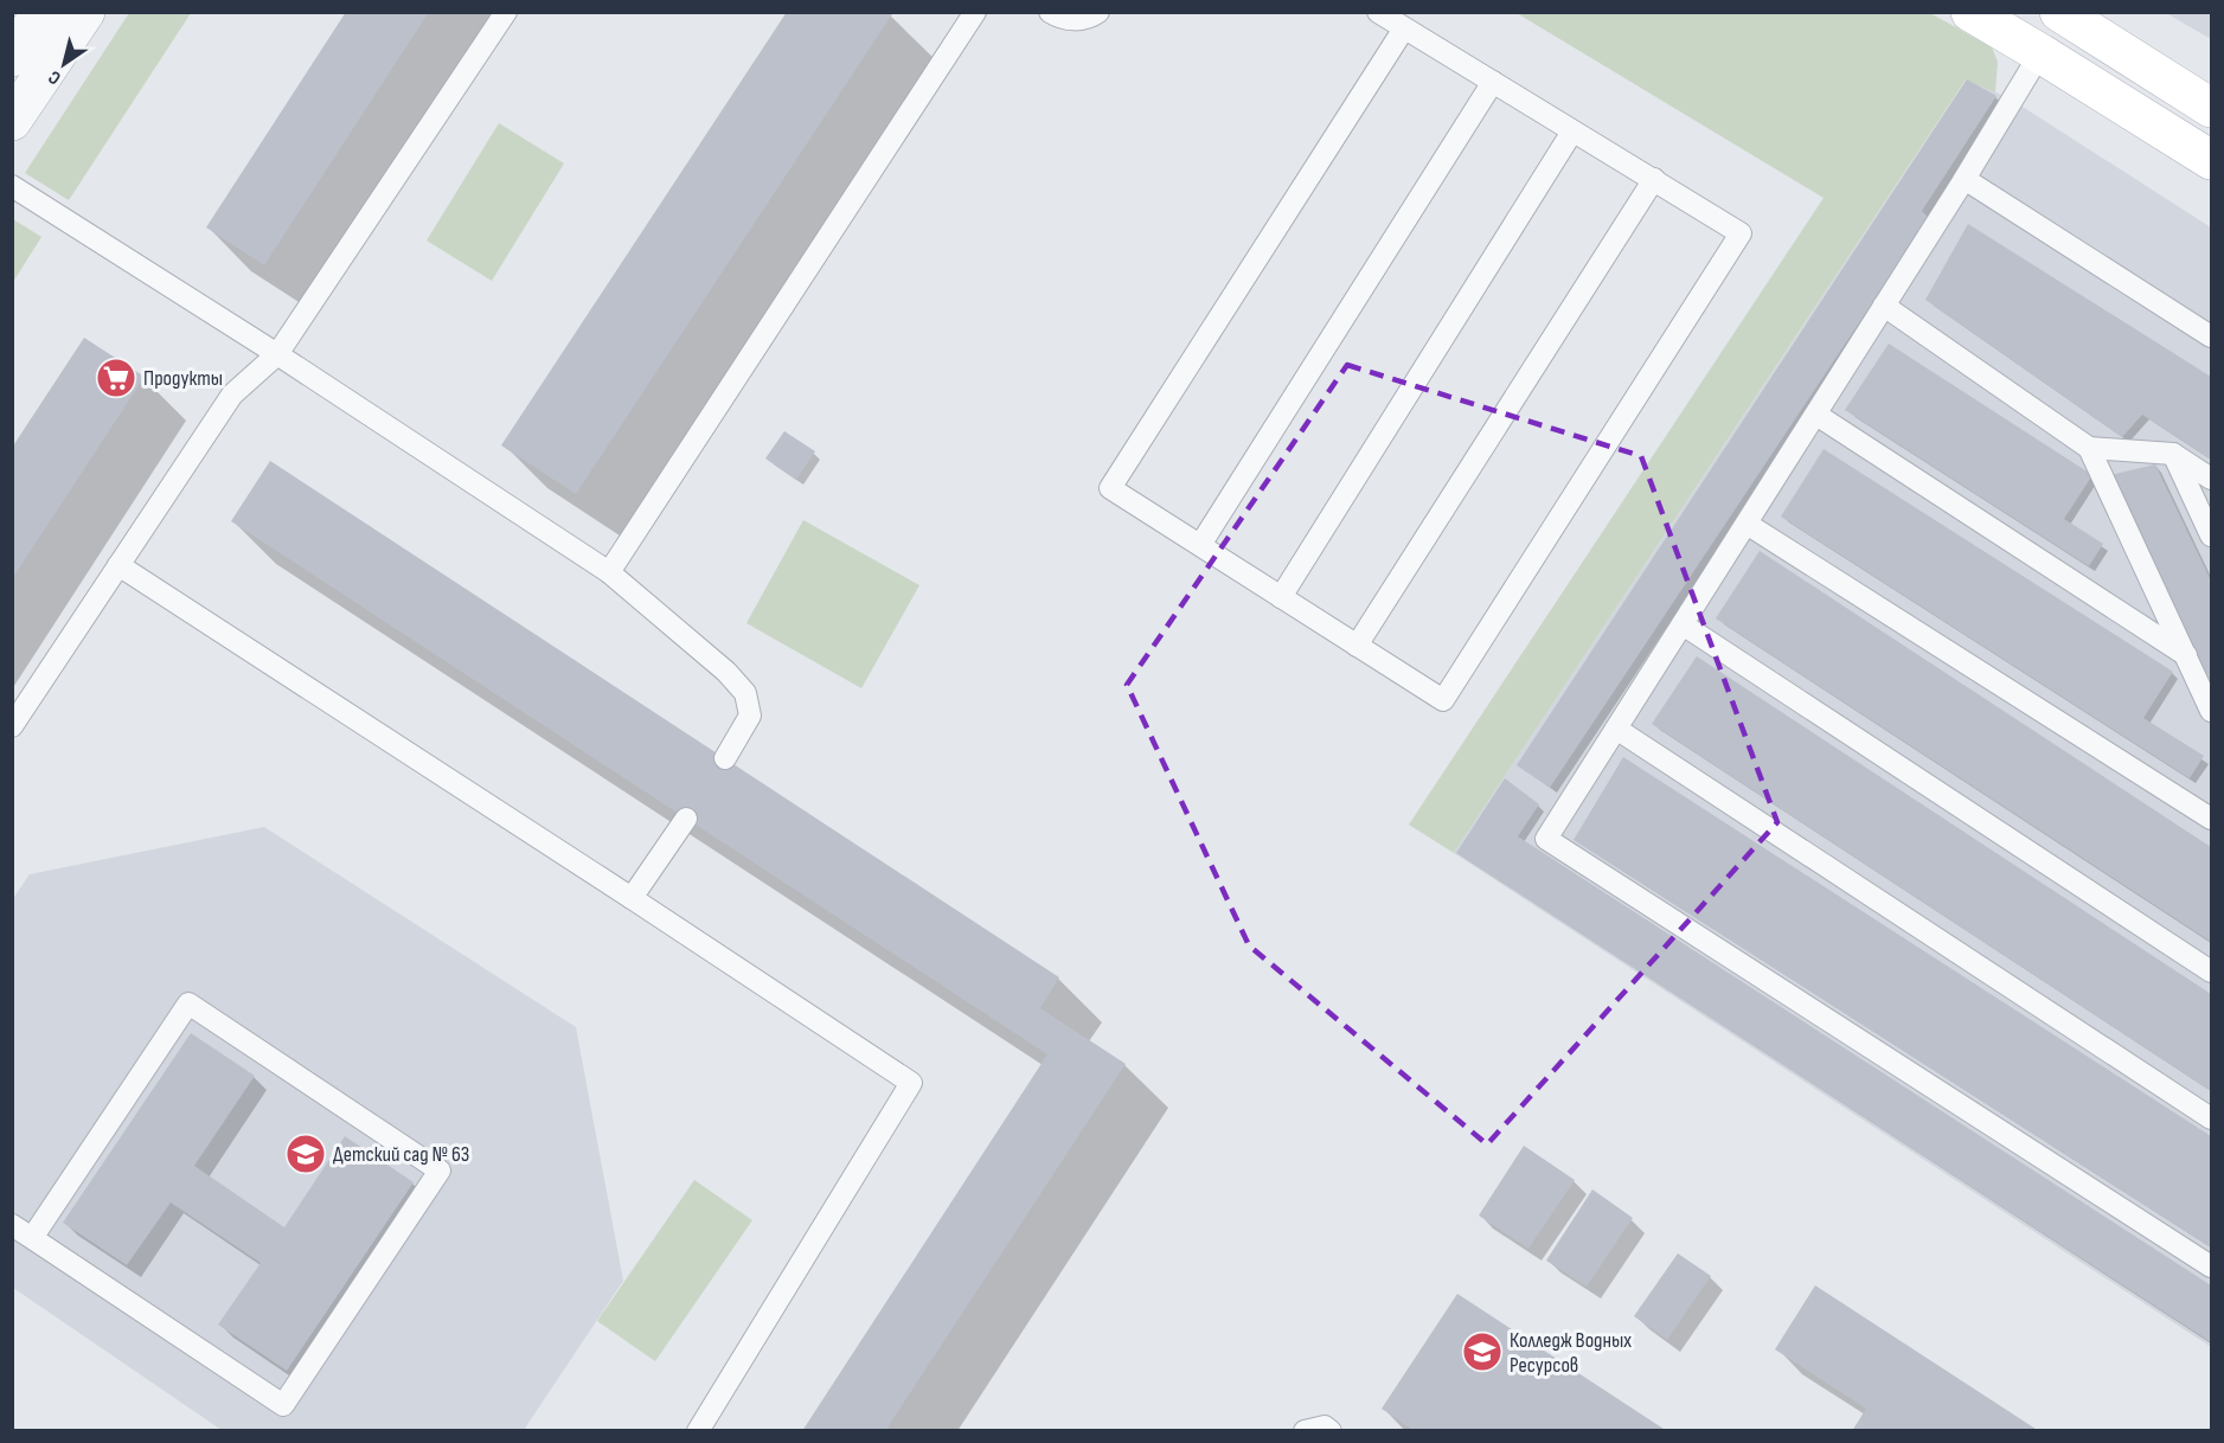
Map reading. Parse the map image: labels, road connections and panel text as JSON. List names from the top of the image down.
{
  "places": {
    "supermarket": ["Продукты"],
    "school or university": ["Детский сад № 63", "Колледж Водных Ресурсов"]
  },
  "north": "bottom left"
}
